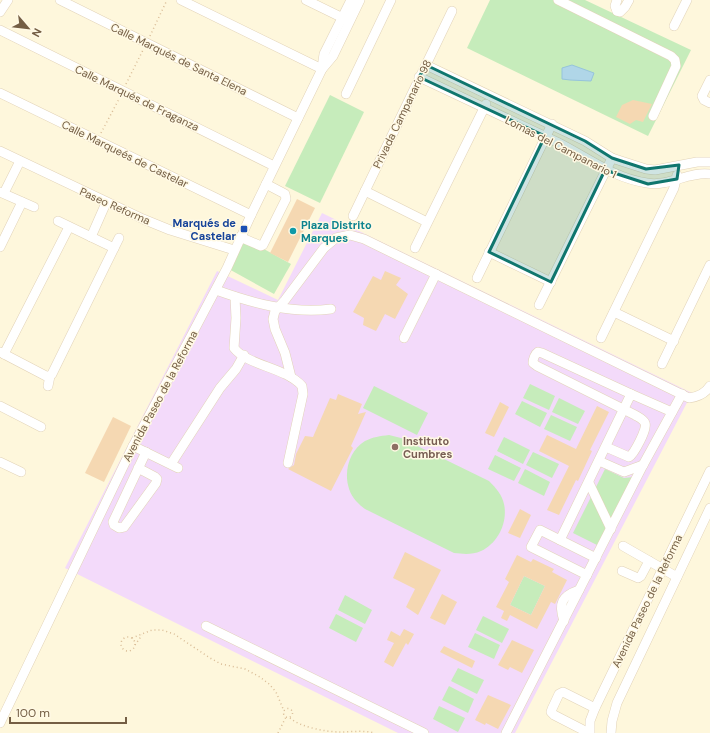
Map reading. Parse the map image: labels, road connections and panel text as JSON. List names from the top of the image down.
{
  "streets": {
    "street": [
      "Calle Marqués de Santa Elena",
      "Calle Marqués de Fraganza",
      "Privada Campanario 98",
      "Lomas del Campanario 1",
      "Calle Marqueés de Castelar",
      "Paseo Reforma",
      "Avenida Paseo de la Reforma"
    ]
  },
  "crossings": [
    ["Calle Marqués de Santa Elena", "Avenida Paseo de la Reforma"],
    ["Calle Marqués de Fraganza", "Avenida Paseo de la Reforma"],
    ["Privada Campanario 98", "Lomas del Campanario 1"],
    ["Calle Marqueés de Castelar", "Avenida Paseo de la Reforma"],
    ["Paseo Reforma", "Avenida Paseo de la Reforma"]
  ],
  "places": {
    "transit": ["Marqués de Castelar"],
    "other": ["Plaza Distrito Marques", "Instituto Cumbres"]
  },
  "scale_bar": "100 m",
  "north": "bottom right"
}
